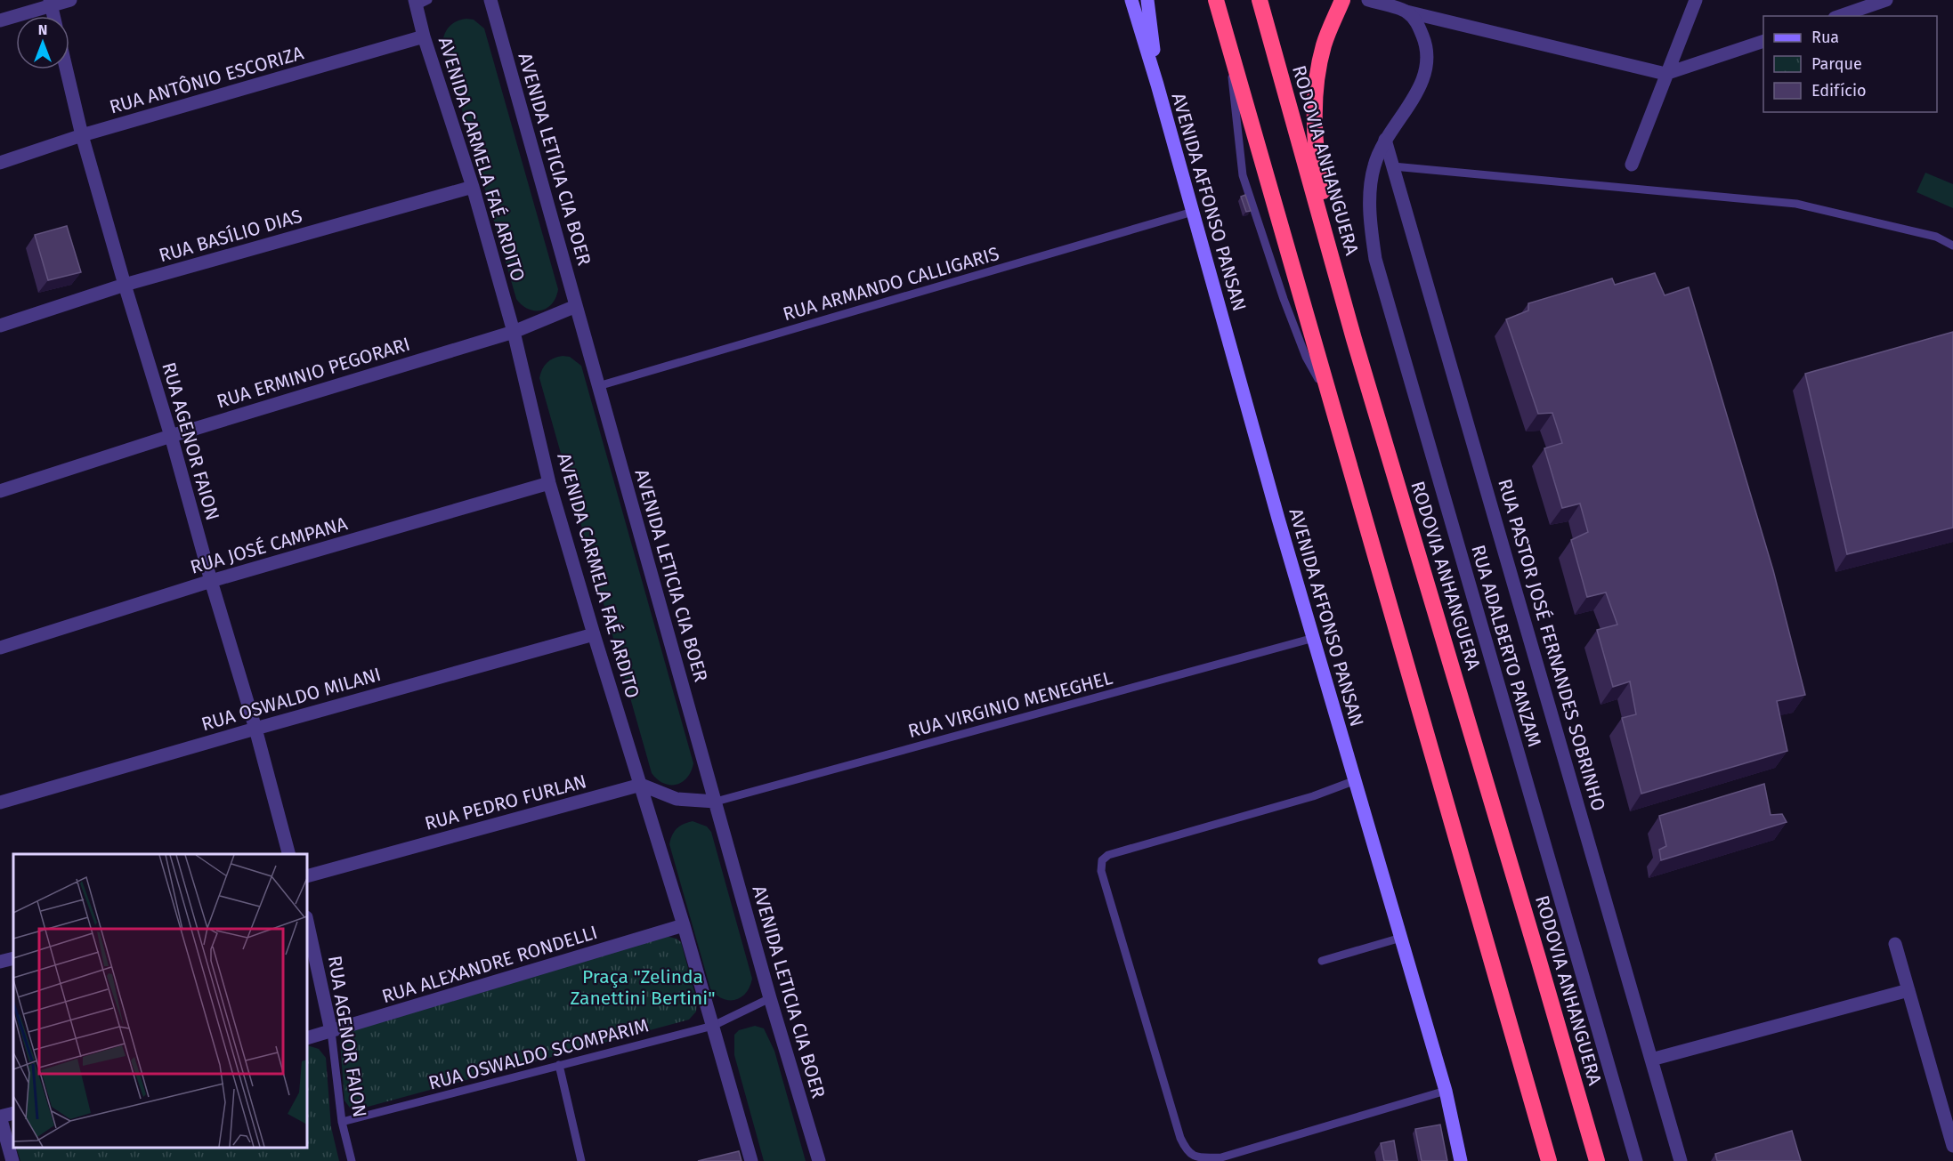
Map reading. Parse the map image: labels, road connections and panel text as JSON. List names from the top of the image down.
{
  "streets": {
    "highway": ["RODOVIA ANHANGUERA"],
    "main road": ["AVENIDA AFFONSO PANSAN"],
    "street": [
      "RUA ANTÔNIO ESCORIZA",
      "AVENIDA CARMELA FAÉ ARDITO",
      "AVENIDA LETICIA CIA BOER",
      "RUA BASÍLIO DIAS",
      "RUA ERMINIO PEGORARI",
      "RUA AGENOR FAION",
      "RUA JOSÉ CAMPANA",
      "RUA PASTOR JOSÉ FERNANDES SOBRINHO",
      "RUA ADALBERTO PANZAM",
      "RUA OSWALDO MILANI",
      "RUA PEDRO FURLAN",
      "RUA ALEXANDRE RONDELLI"
    ],
    "lane": ["RUA ARMANDO CALLIGARIS", "RUA VIRGINIO MENEGHEL", "RUA OSWALDO SCOMPARIM"]
  },
  "crossings": [
    ["RUA ANTÔNIO ESCORIZA", "AVENIDA CARMELA FAÉ ARDITO"],
    ["RUA ANTÔNIO ESCORIZA", "RUA AGENOR FAION"],
    ["AVENIDA CARMELA FAÉ ARDITO", "RUA BASÍLIO DIAS"],
    ["AVENIDA CARMELA FAÉ ARDITO", "RUA ERMINIO PEGORARI"],
    ["AVENIDA CARMELA FAÉ ARDITO", "RUA JOSÉ CAMPANA"],
    ["AVENIDA CARMELA FAÉ ARDITO", "RUA OSWALDO MILANI"],
    ["AVENIDA CARMELA FAÉ ARDITO", "RUA PEDRO FURLAN"],
    ["AVENIDA CARMELA FAÉ ARDITO", "RUA ALEXANDRE RONDELLI"],
    ["AVENIDA CARMELA FAÉ ARDITO", "RUA OSWALDO SCOMPARIM"],
    ["AVENIDA LETICIA CIA BOER", "RUA ARMANDO CALLIGARIS"],
    ["AVENIDA LETICIA CIA BOER", "RUA ERMINIO PEGORARI"],
    ["AVENIDA LETICIA CIA BOER", "RUA VIRGINIO MENEGHEL"],
    ["AVENIDA LETICIA CIA BOER", "RUA OSWALDO SCOMPARIM"],
    ["AVENIDA AFFONSO PANSAN", "RUA ARMANDO CALLIGARIS"],
    ["AVENIDA AFFONSO PANSAN", "RUA VIRGINIO MENEGHEL"],
    ["RUA BASÍLIO DIAS", "RUA AGENOR FAION"],
    ["RUA ERMINIO PEGORARI", "RUA AGENOR FAION"],
    ["RUA AGENOR FAION", "RUA JOSÉ CAMPANA"],
    ["RUA AGENOR FAION", "RUA OSWALDO MILANI"],
    ["RUA AGENOR FAION", "RUA ALEXANDRE RONDELLI"],
    ["RUA AGENOR FAION", "RUA OSWALDO SCOMPARIM"],
    ["RUA PASTOR JOSÉ FERNANDES SOBRINHO", "RUA ADALBERTO PANZAM"]
  ],
  "parks": ["Praça \"Zelinda Zanettini Bertini\""],
  "legend": ["Rua", "Parque", "Edifício"],
  "north": "top"
}
